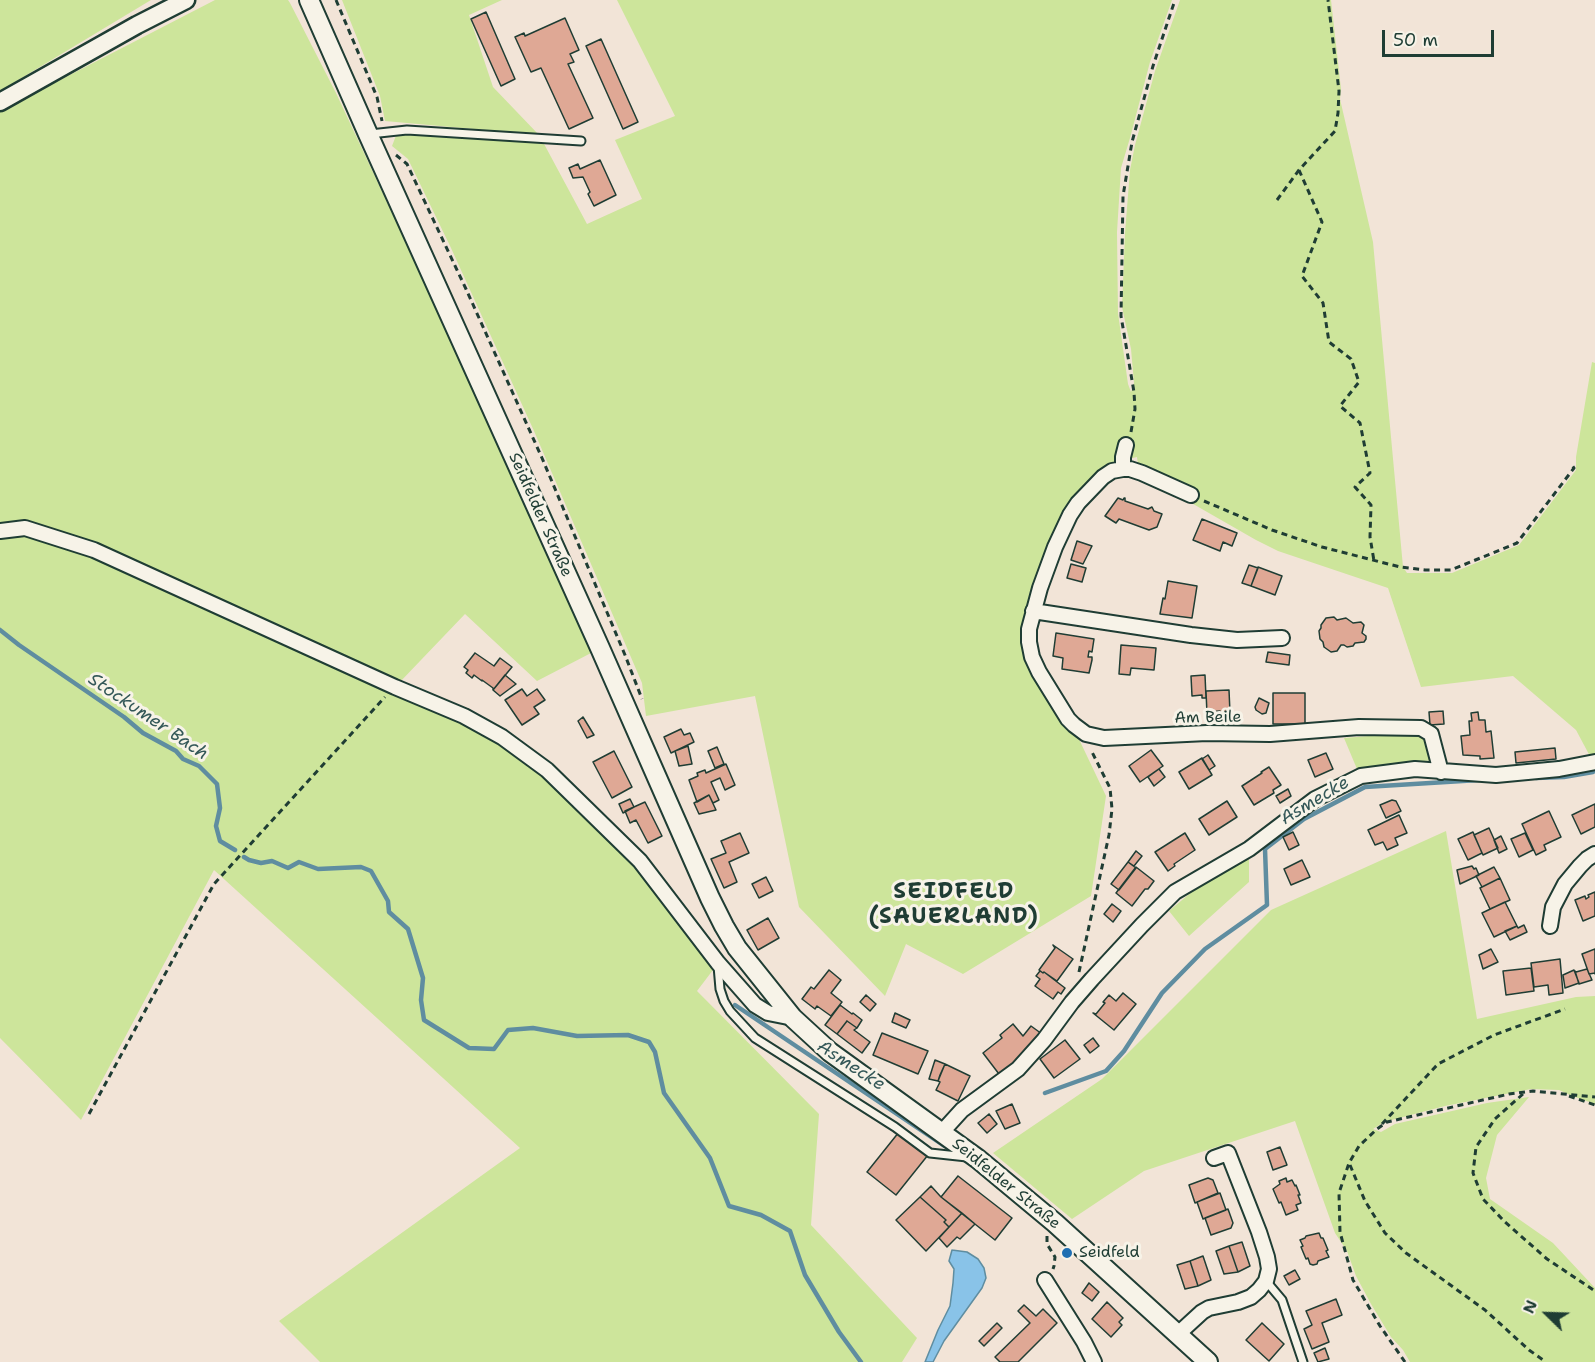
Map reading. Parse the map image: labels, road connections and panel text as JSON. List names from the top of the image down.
{
  "streets": {
    "main road": ["Seidfelder Straße"],
    "street": ["Am Beile"]
  },
  "districts": ["SEIDFELD (SAUERLAND)"],
  "water": ["Stockumer Bach", "Asmecke"],
  "places": ["Seidfeld"],
  "scale_bar": "50 m",
  "north": "top left"
}
